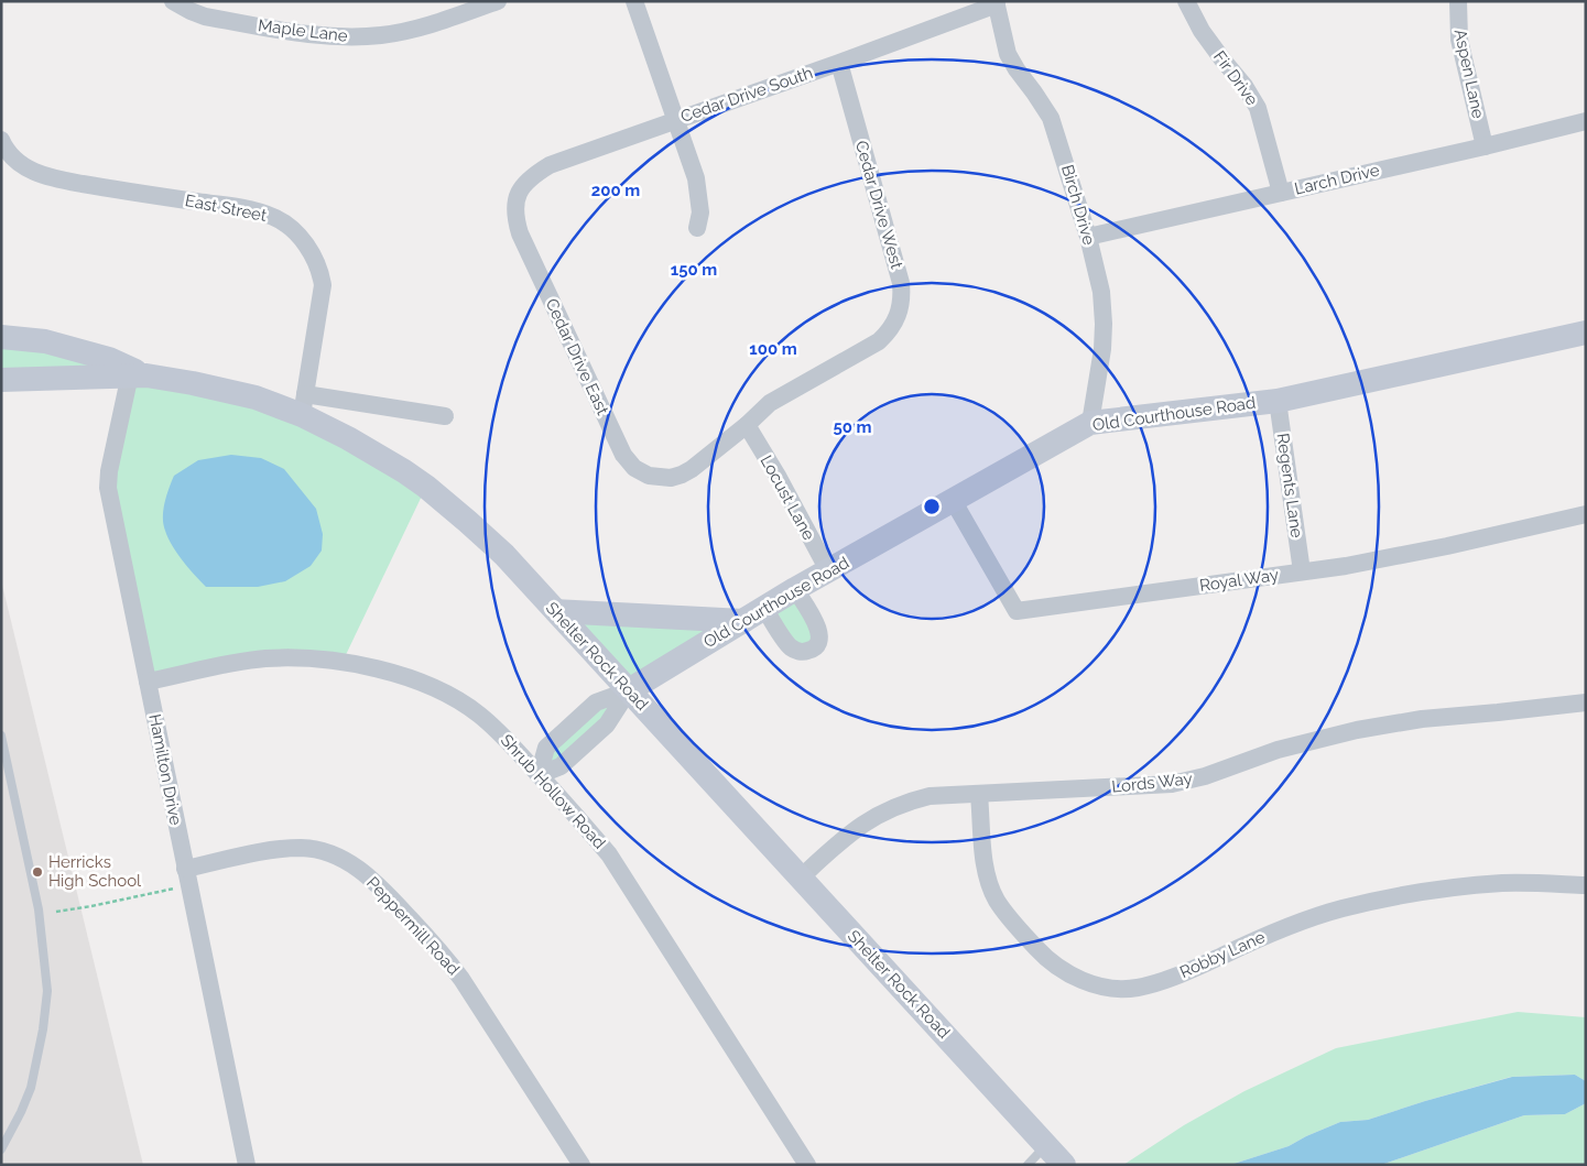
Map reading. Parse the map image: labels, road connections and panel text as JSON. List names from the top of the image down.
{
  "streets": {
    "main road": ["Old Courthouse Road", "Shelter Rock Road"],
    "street": [
      "Maple Lane",
      "Aspen Lane",
      "Fir Drive",
      "Cedar Drive South",
      "Larch Drive",
      "Cedar Drive West",
      "Birch Drive",
      "East Street",
      "Cedar Drive East",
      "Regents Lane",
      "Locust Lane",
      "Royal Way",
      "Hamilton Drive",
      "Lords Way",
      "Shrub Hollow Road",
      "Peppermill Road",
      "Robby Lane"
    ]
  },
  "crossings": [
    ["Aspen Lane", "Larch Drive"],
    ["Fir Drive", "Larch Drive"],
    ["Cedar Drive South", "Cedar Drive West"],
    ["Cedar Drive South", "Birch Drive"],
    ["Cedar Drive South", "Cedar Drive East"],
    ["Larch Drive", "Birch Drive"],
    ["Cedar Drive West", "Cedar Drive East"],
    ["Cedar Drive West", "Locust Lane"],
    ["Birch Drive", "Old Courthouse Road"],
    ["East Street", "Shelter Rock Road"],
    ["Cedar Drive East", "Locust Lane"],
    ["Old Courthouse Road", "Regents Lane"],
    ["Old Courthouse Road", "Locust Lane"],
    ["Old Courthouse Road", "Royal Way"],
    ["Old Courthouse Road", "Shelter Rock Road"],
    ["Regents Lane", "Royal Way"],
    ["Shelter Rock Road", "Hamilton Drive"],
    ["Shelter Rock Road", "Lords Way"],
    ["Hamilton Drive", "Shrub Hollow Road"],
    ["Hamilton Drive", "Peppermill Road"],
    ["Lords Way", "Robby Lane"]
  ],
  "places": ["Herricks High School"],
  "rings": [
    "200 m",
    "150 m",
    "100 m",
    "50 m"
  ]
}
